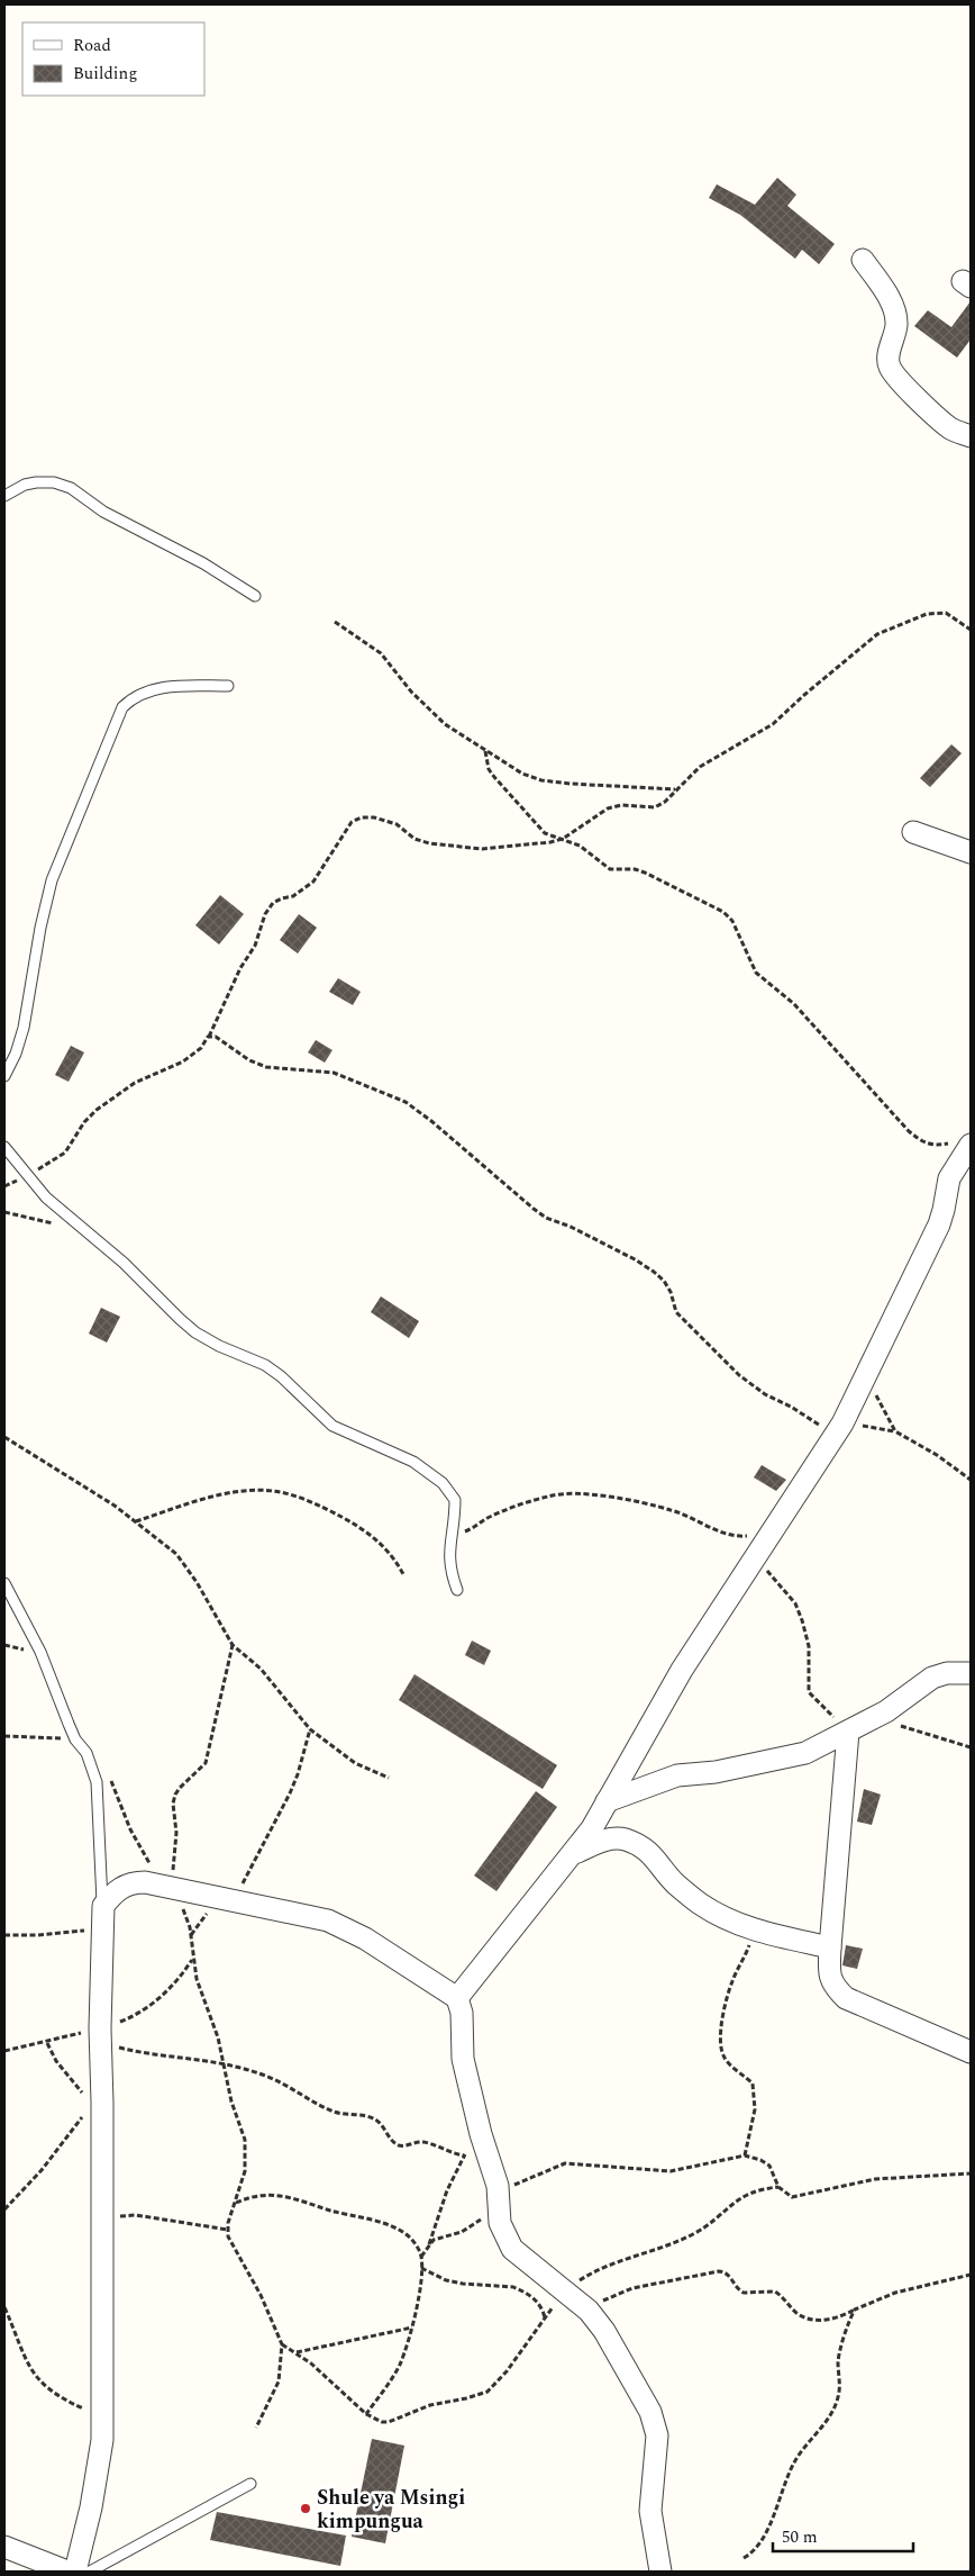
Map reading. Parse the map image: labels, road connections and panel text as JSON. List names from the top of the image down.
{
  "places": ["Shule ya Msingi kimpungua"],
  "legend": ["Road", "Building"],
  "scale_bar": "50 m"
}
